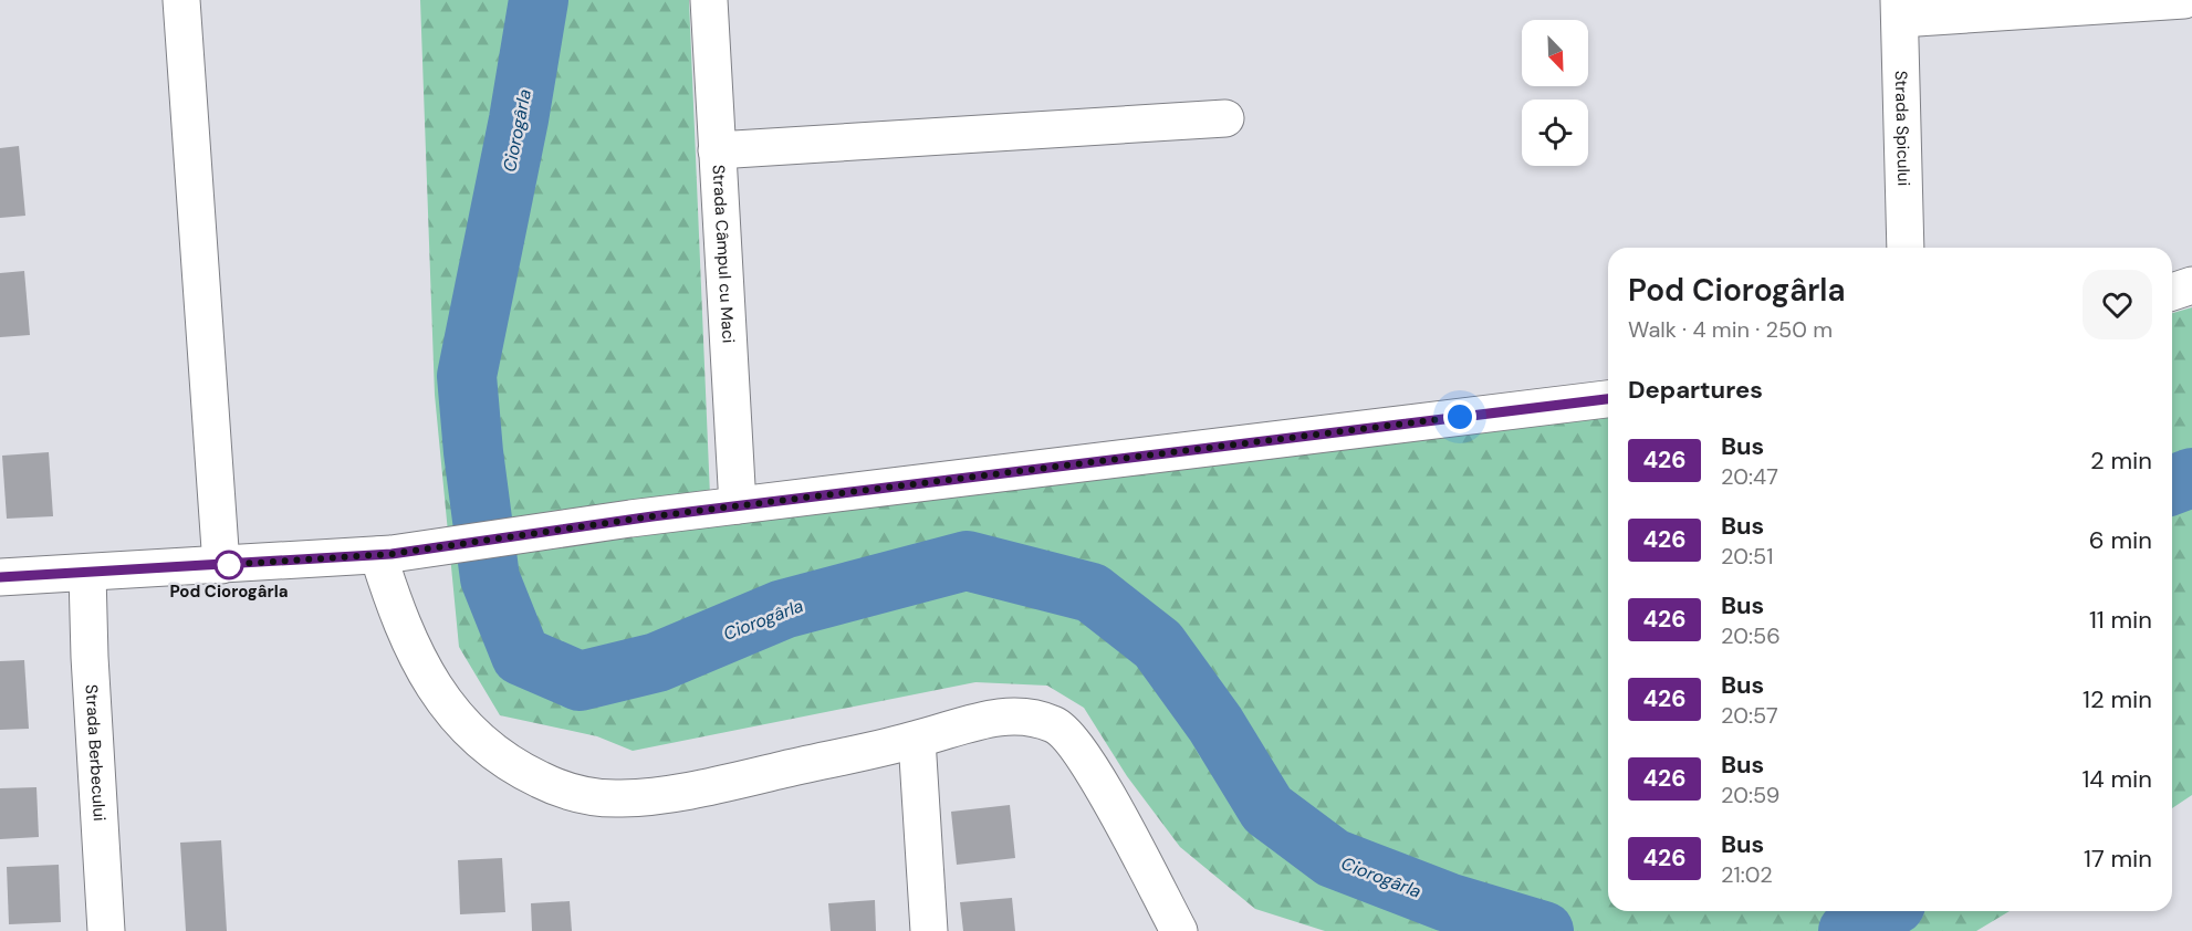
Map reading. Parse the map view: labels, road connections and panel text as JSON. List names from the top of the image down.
{
  "streets": {
    "street": ["Strada Spicului", "Strada Câmpul cu Maci", "Strada Berbecului"]
  },
  "water": ["Ciorogârla"],
  "places": ["Pod Ciorogârla"],
  "lines": ["bus line 426"],
  "north": "bottom right",
  "page": {
    "heading": [
      ["Pod Ciorogârla", "Walk · 4 min · 250 m"],
      "Departures"
    ],
    "list": [
      {
        "mark": "426",
        "name": "Bus",
        "note": "20:47",
        "value": "2 min"
      },
      {
        "mark": "426",
        "name": "Bus",
        "note": "20:51",
        "value": "6 min"
      },
      {
        "mark": "426",
        "name": "Bus",
        "note": "20:56",
        "value": "11 min"
      },
      {
        "mark": "426",
        "name": "Bus",
        "note": "20:57",
        "value": "12 min"
      },
      {
        "mark": "426",
        "name": "Bus",
        "note": "20:59",
        "value": "14 min"
      },
      {
        "mark": "426",
        "name": "Bus",
        "note": "21:02",
        "value": "17 min"
      }
    ]
  }
}
